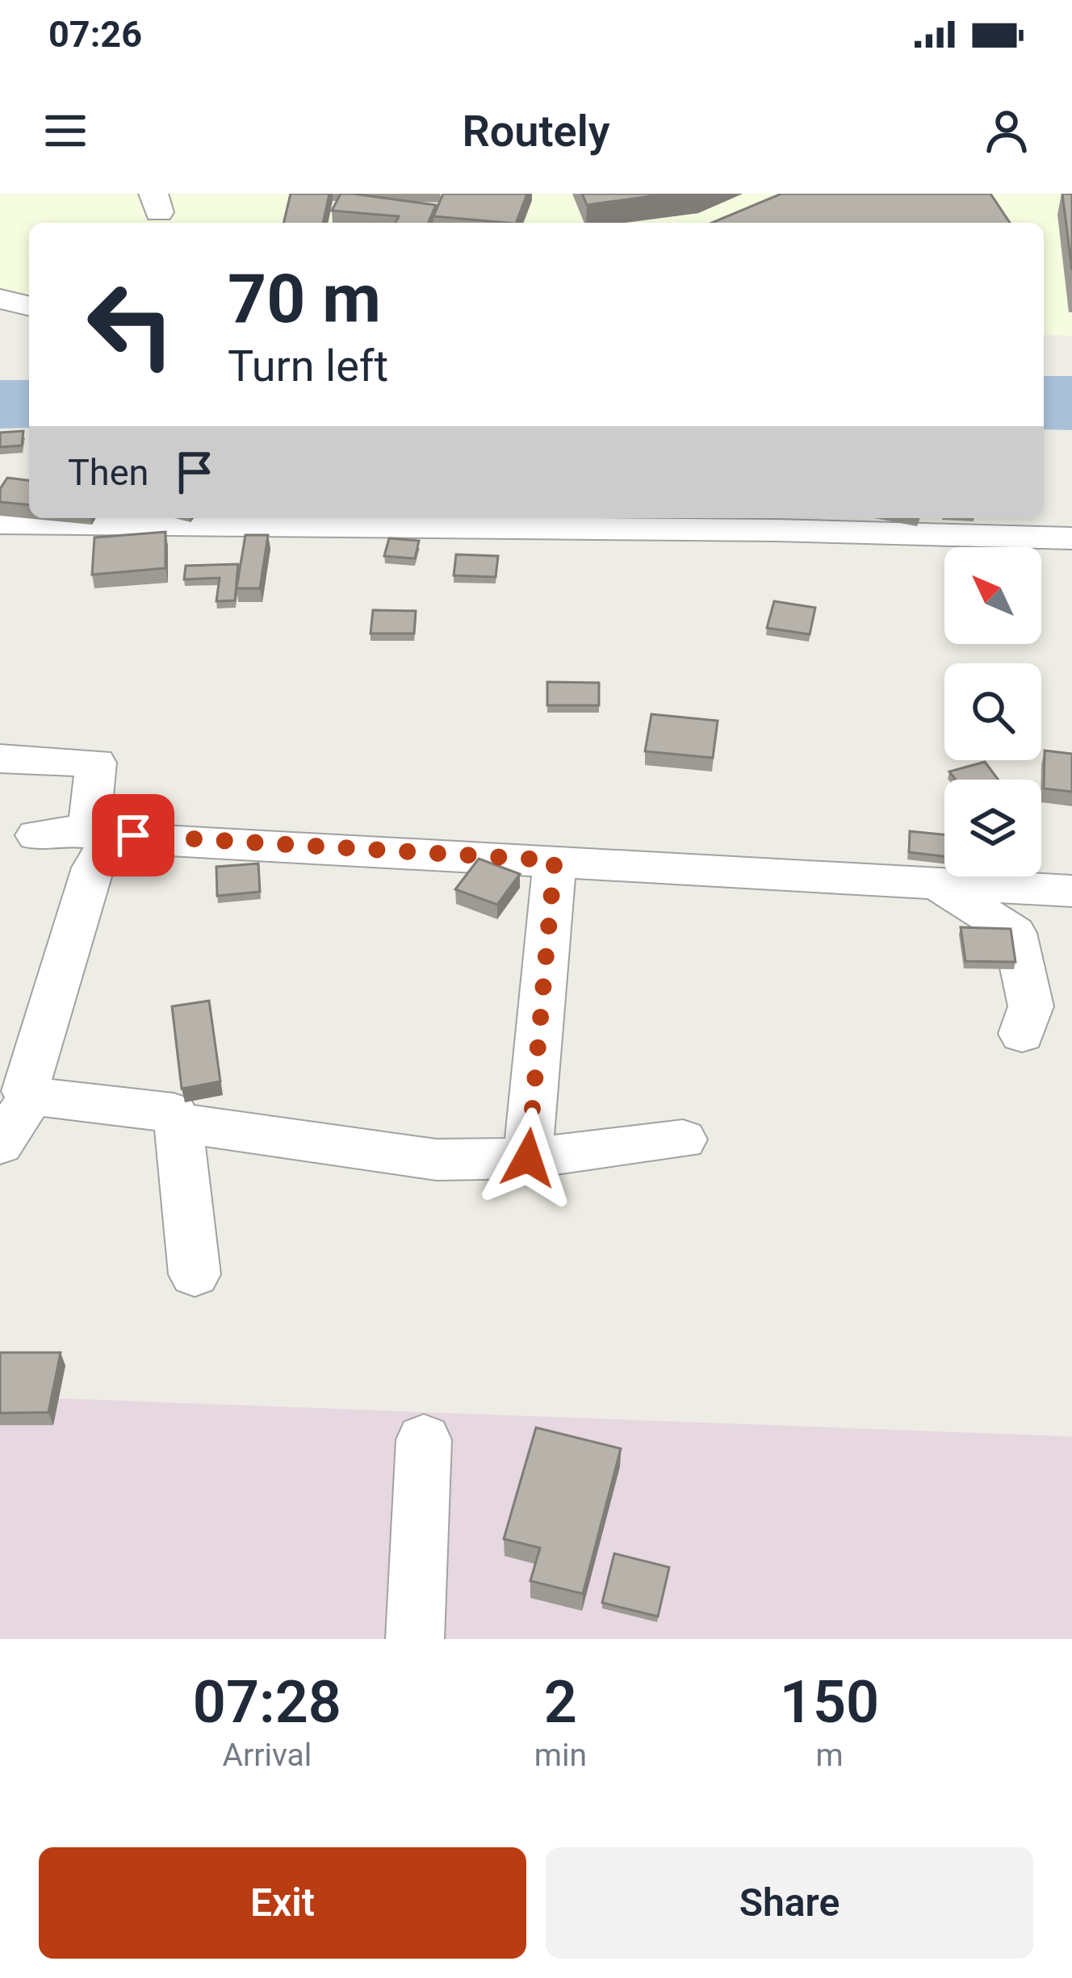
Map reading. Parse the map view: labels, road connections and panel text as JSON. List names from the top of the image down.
{
  "north": "top left",
  "page": {
    "status": "07:26",
    "header": "Routely",
    "turn": ["70 m", "Turn left"],
    "then": "Then",
    "eta": [
      "07:28",
      "Arrival",
      "2",
      "min",
      "150",
      "m"
    ],
    "buttons": ["Exit", "Share"]
  }
}
